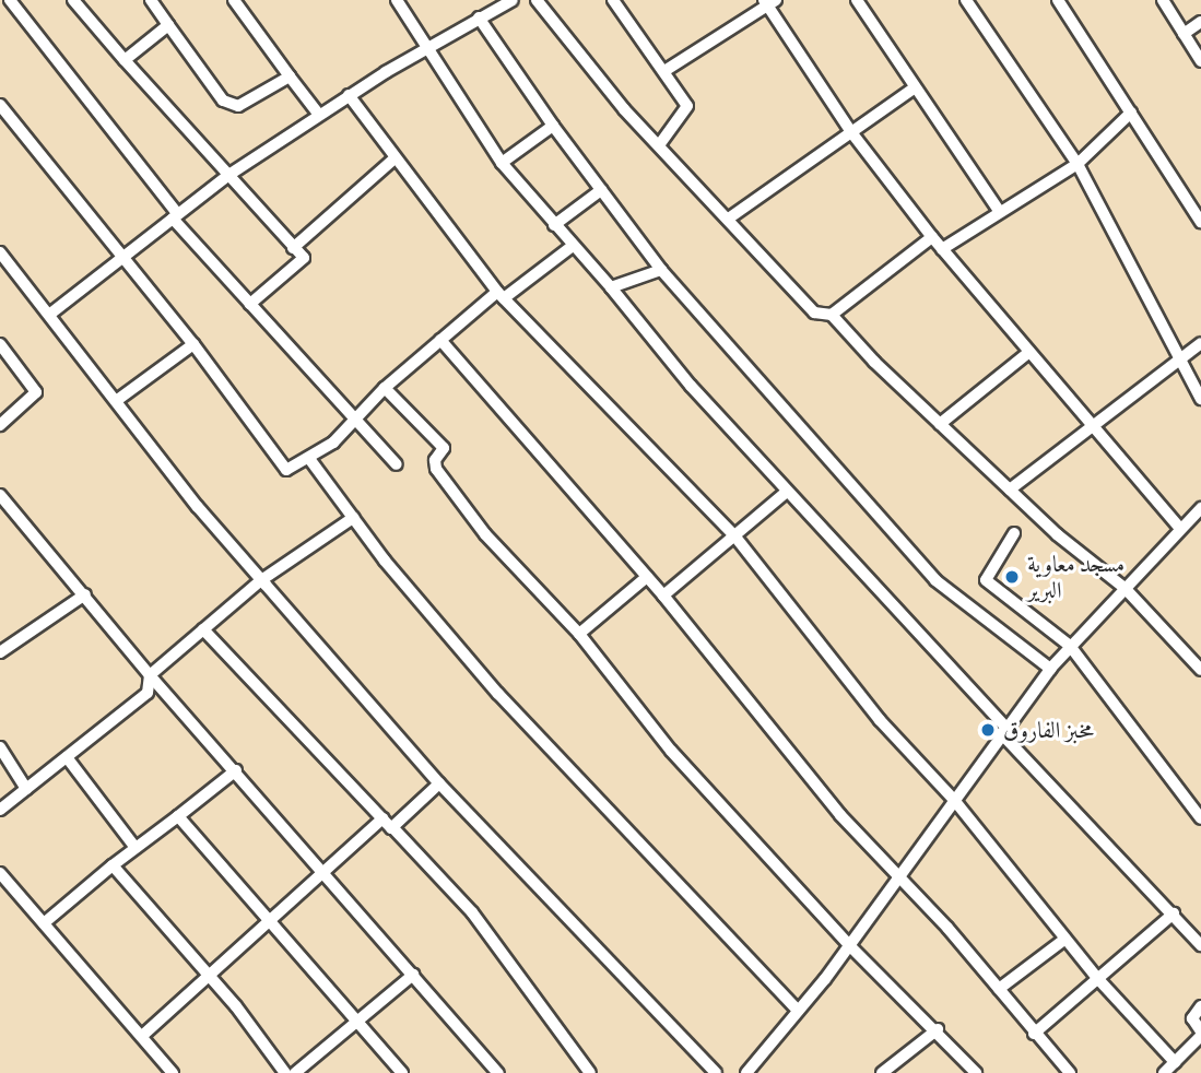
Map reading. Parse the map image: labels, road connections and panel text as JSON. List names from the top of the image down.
{
  "places": ["مسجد معاوية البرير", "مخبز الفاروق"]
}
